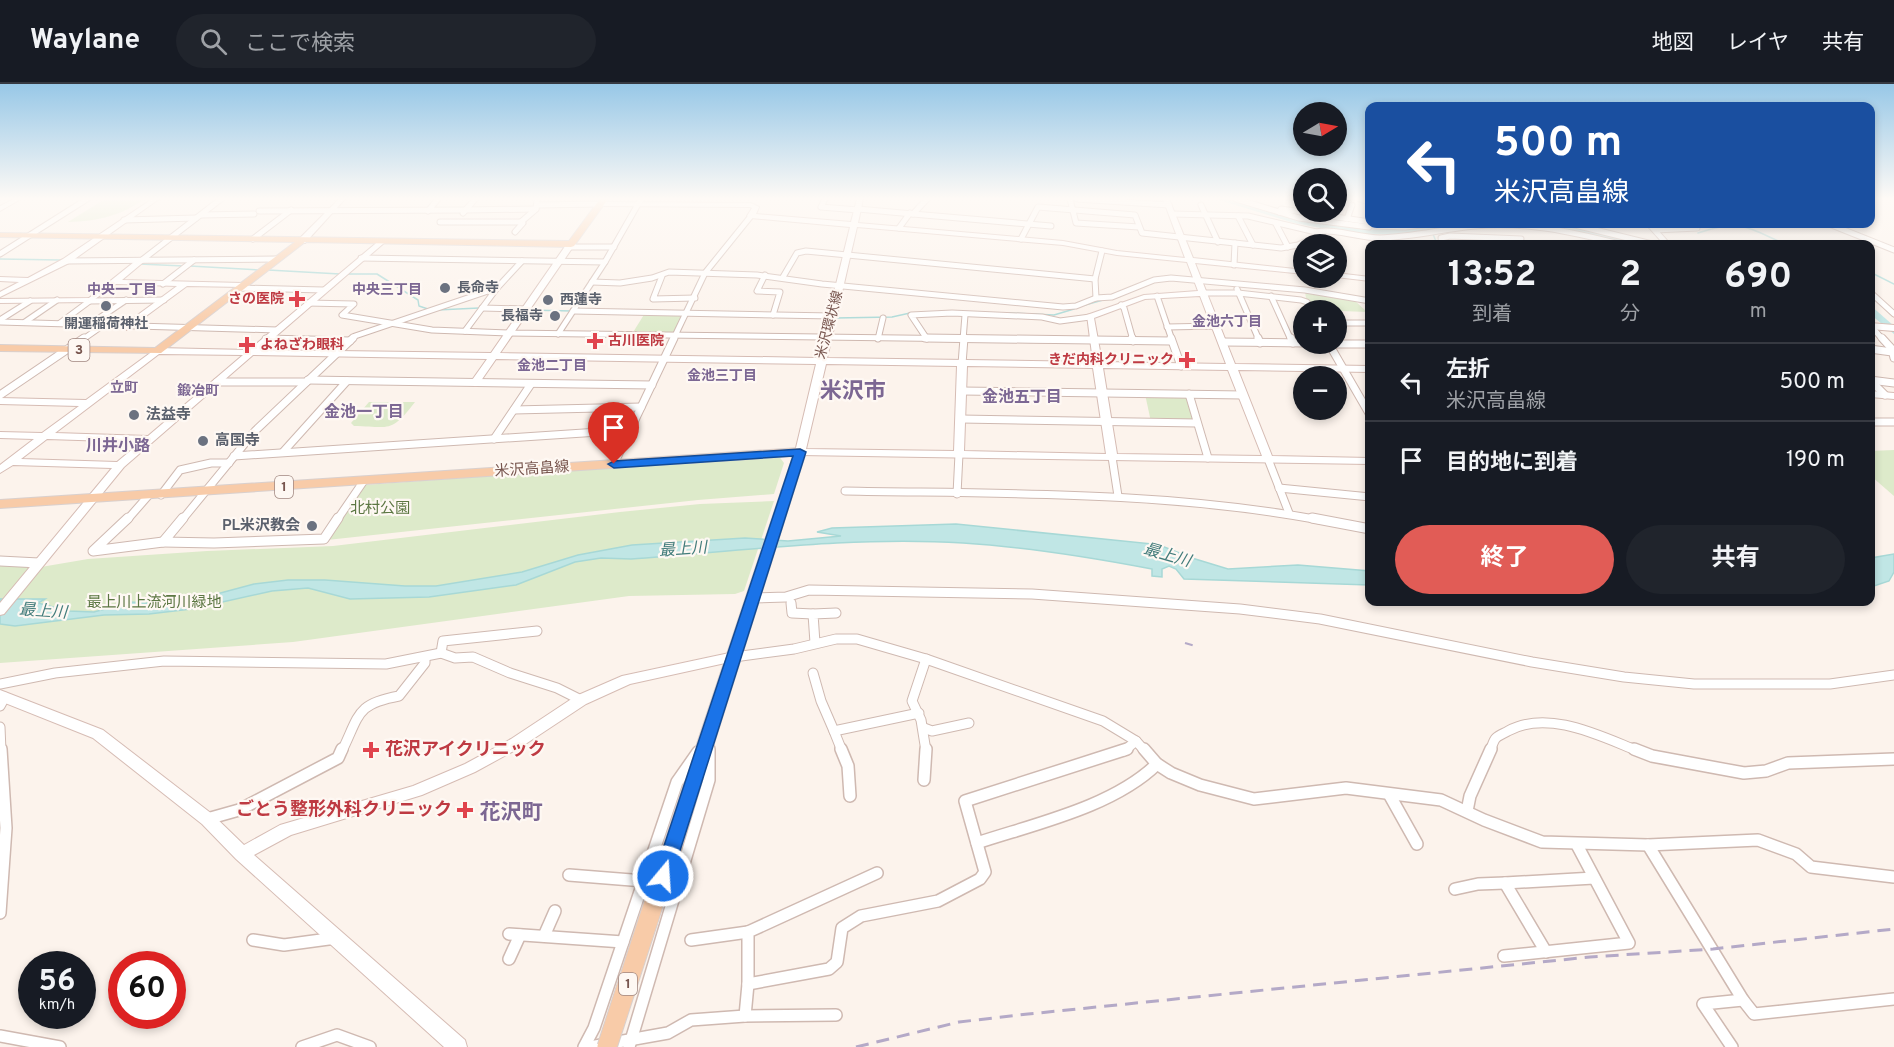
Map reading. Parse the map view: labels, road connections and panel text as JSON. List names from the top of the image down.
{
  "streets": {
    "main road": ["3", "米沢高畠線", "1"],
    "street": ["米沢環状線"]
  },
  "crossings": [
    ["米沢環状線", "米沢高畠線"],
    ["米沢環状線", "1"],
    ["米沢高畠線", "1"]
  ],
  "districts": [
    "中央一丁目",
    "中央三丁目",
    "金池六丁目",
    "金池二丁目",
    "金池三丁目",
    "立町",
    "鍛冶町",
    "米沢市",
    "金池五丁目",
    "金池一丁目",
    "川井小路",
    "花沢町"
  ],
  "water": ["最上川"],
  "parks": ["北村公園", "最上川上流河川緑地"],
  "places": {
    "other": [
      "長命寺",
      "西蓮寺",
      "開運稲荷神社",
      "長福寺",
      "法益寺",
      "高国寺",
      "PL米沢教会"
    ],
    "health": [
      "さの医院",
      "古川医院",
      "よねざわ眼科",
      "きだ内科クリニック",
      "花沢アイクリニック",
      "ごとう整形外科クリニック"
    ]
  },
  "north": "right",
  "page": {
    "header": "Waylane",
    "search": "ここで検索",
    "nav": ["地図", "レイヤ", "共有"],
    "map_buttons": ["+", "−"],
    "turn": ["500 m", "米沢高畠線"],
    "eta": [
      "13:52",
      "到着",
      "2",
      "分",
      "690",
      "m"
    ],
    "list": [
      {
        "name": "左折",
        "note": "米沢高畠線",
        "value": "500 m"
      },
      {
        "name": "目的地に到着",
        "value": "190 m"
      }
    ],
    "buttons": ["終了", "共有"],
    "speed": "56 km/h",
    "limit": "60"
  }
}
